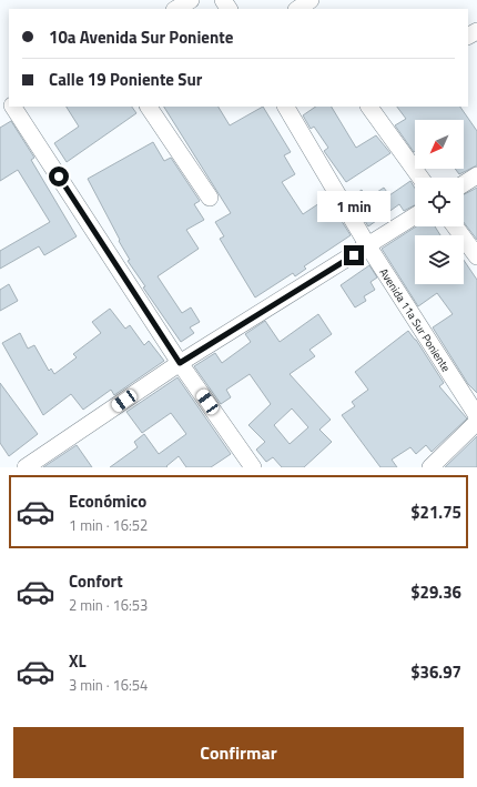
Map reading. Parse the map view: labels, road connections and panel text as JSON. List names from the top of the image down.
{
  "streets": {
    "street": ["Avenida 11a Sur Poniente"]
  },
  "north": "bottom left",
  "page": {
    "banner": ["10a Avenida Sur Poniente", "Calle 19 Poniente Sur"],
    "bubble": "1 min",
    "list": [
      {
        "name": "Económico",
        "note": "1 min · 16:52",
        "value": "$21.75"
      },
      {
        "name": "Confort",
        "note": "2 min · 16:53",
        "value": "$29.36"
      },
      {
        "name": "XL",
        "note": "3 min · 16:54",
        "value": "$36.97"
      }
    ],
    "buttons": "Confirmar"
  }
}
